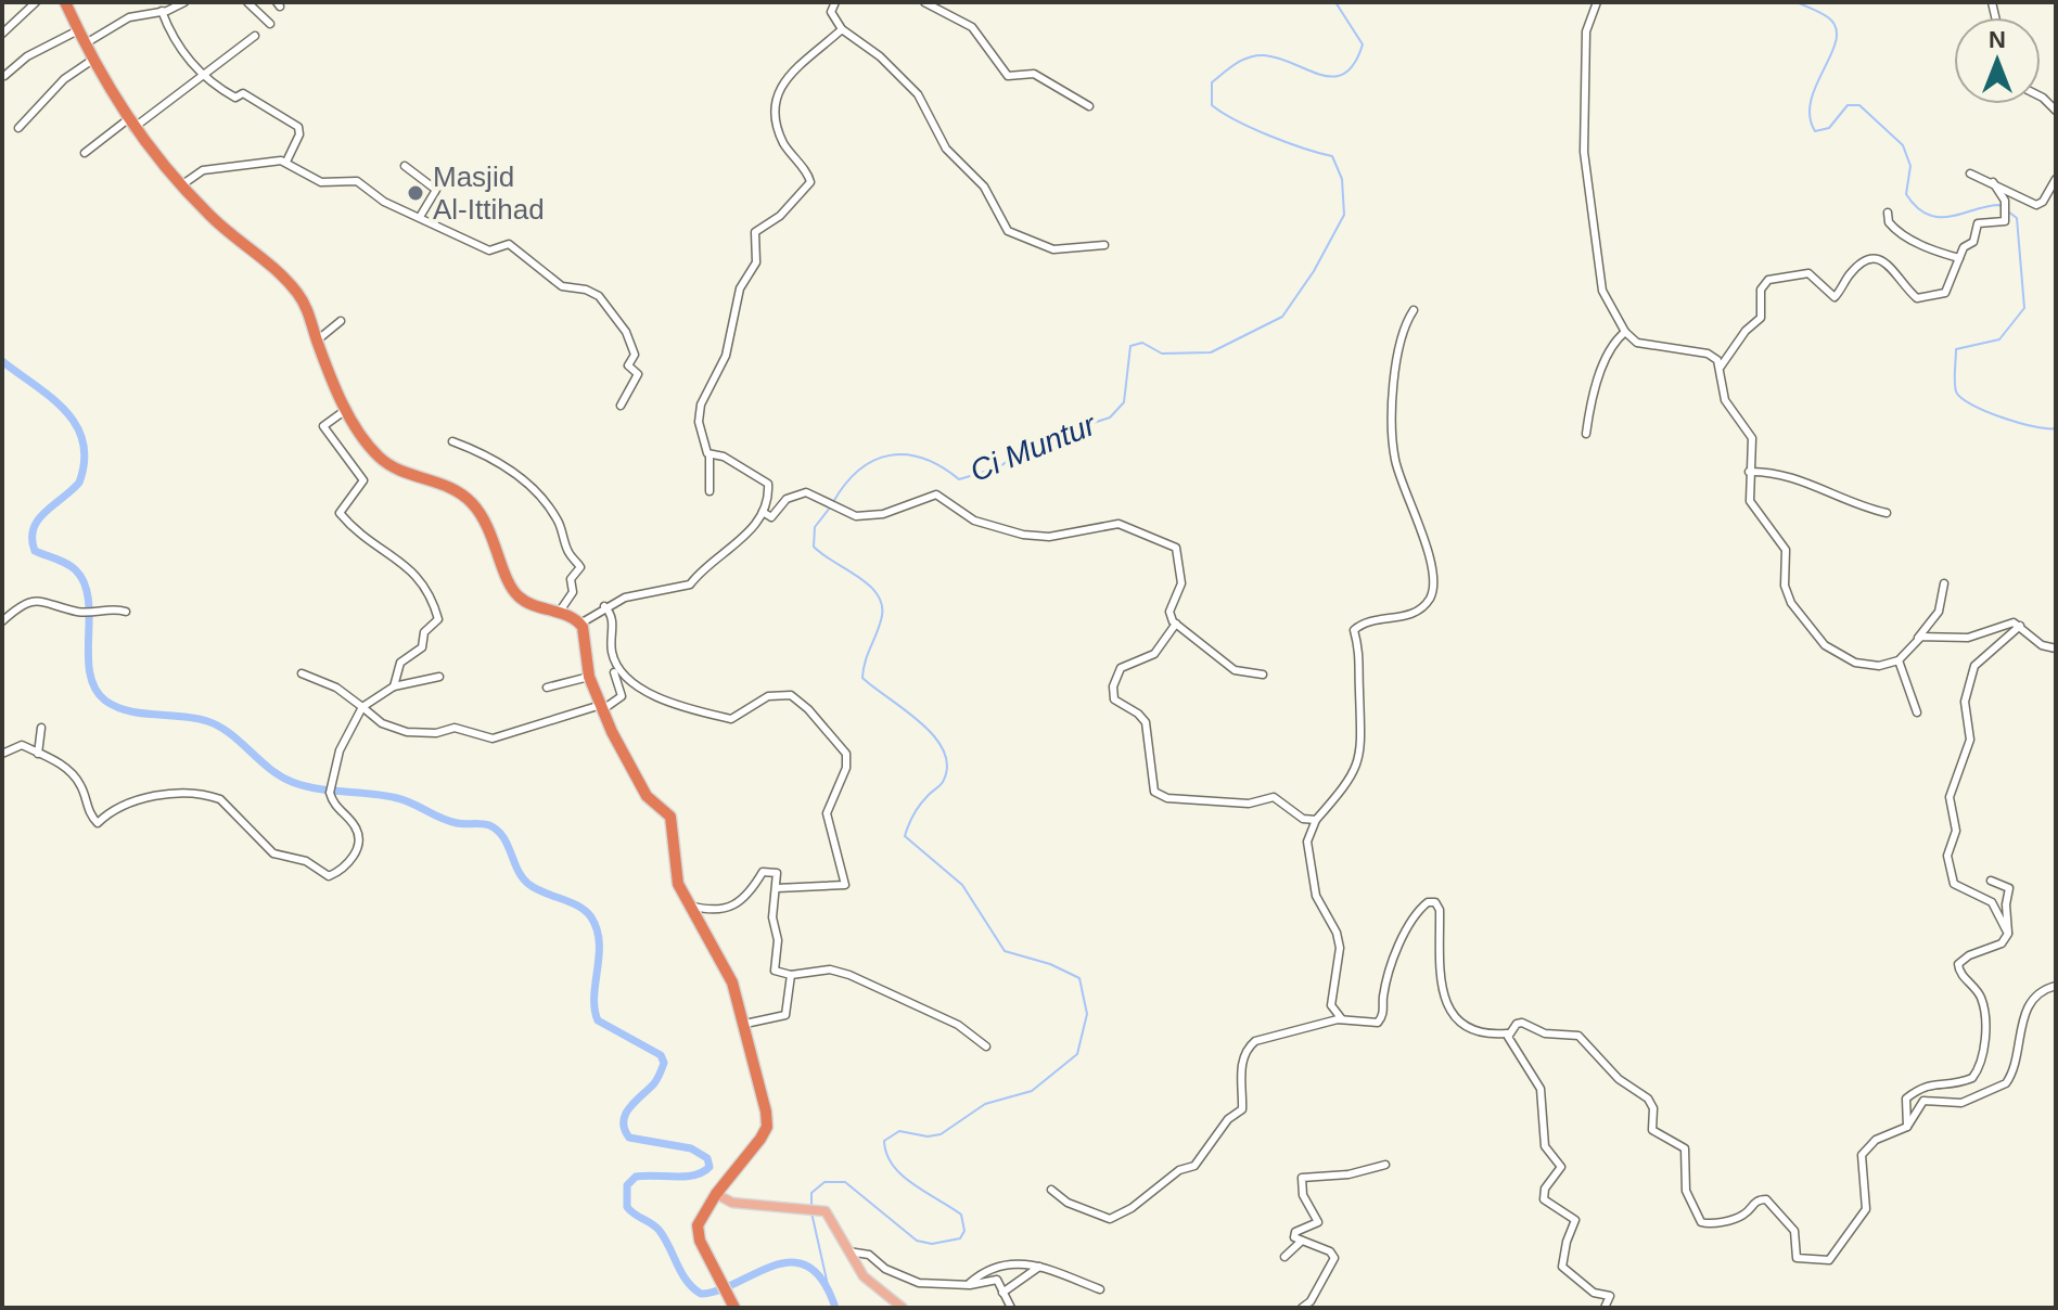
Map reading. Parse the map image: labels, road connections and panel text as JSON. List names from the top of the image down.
{
  "water": ["Ci Muntur"],
  "places": ["Masjid Al-Ittihad"],
  "north": "top"
}
